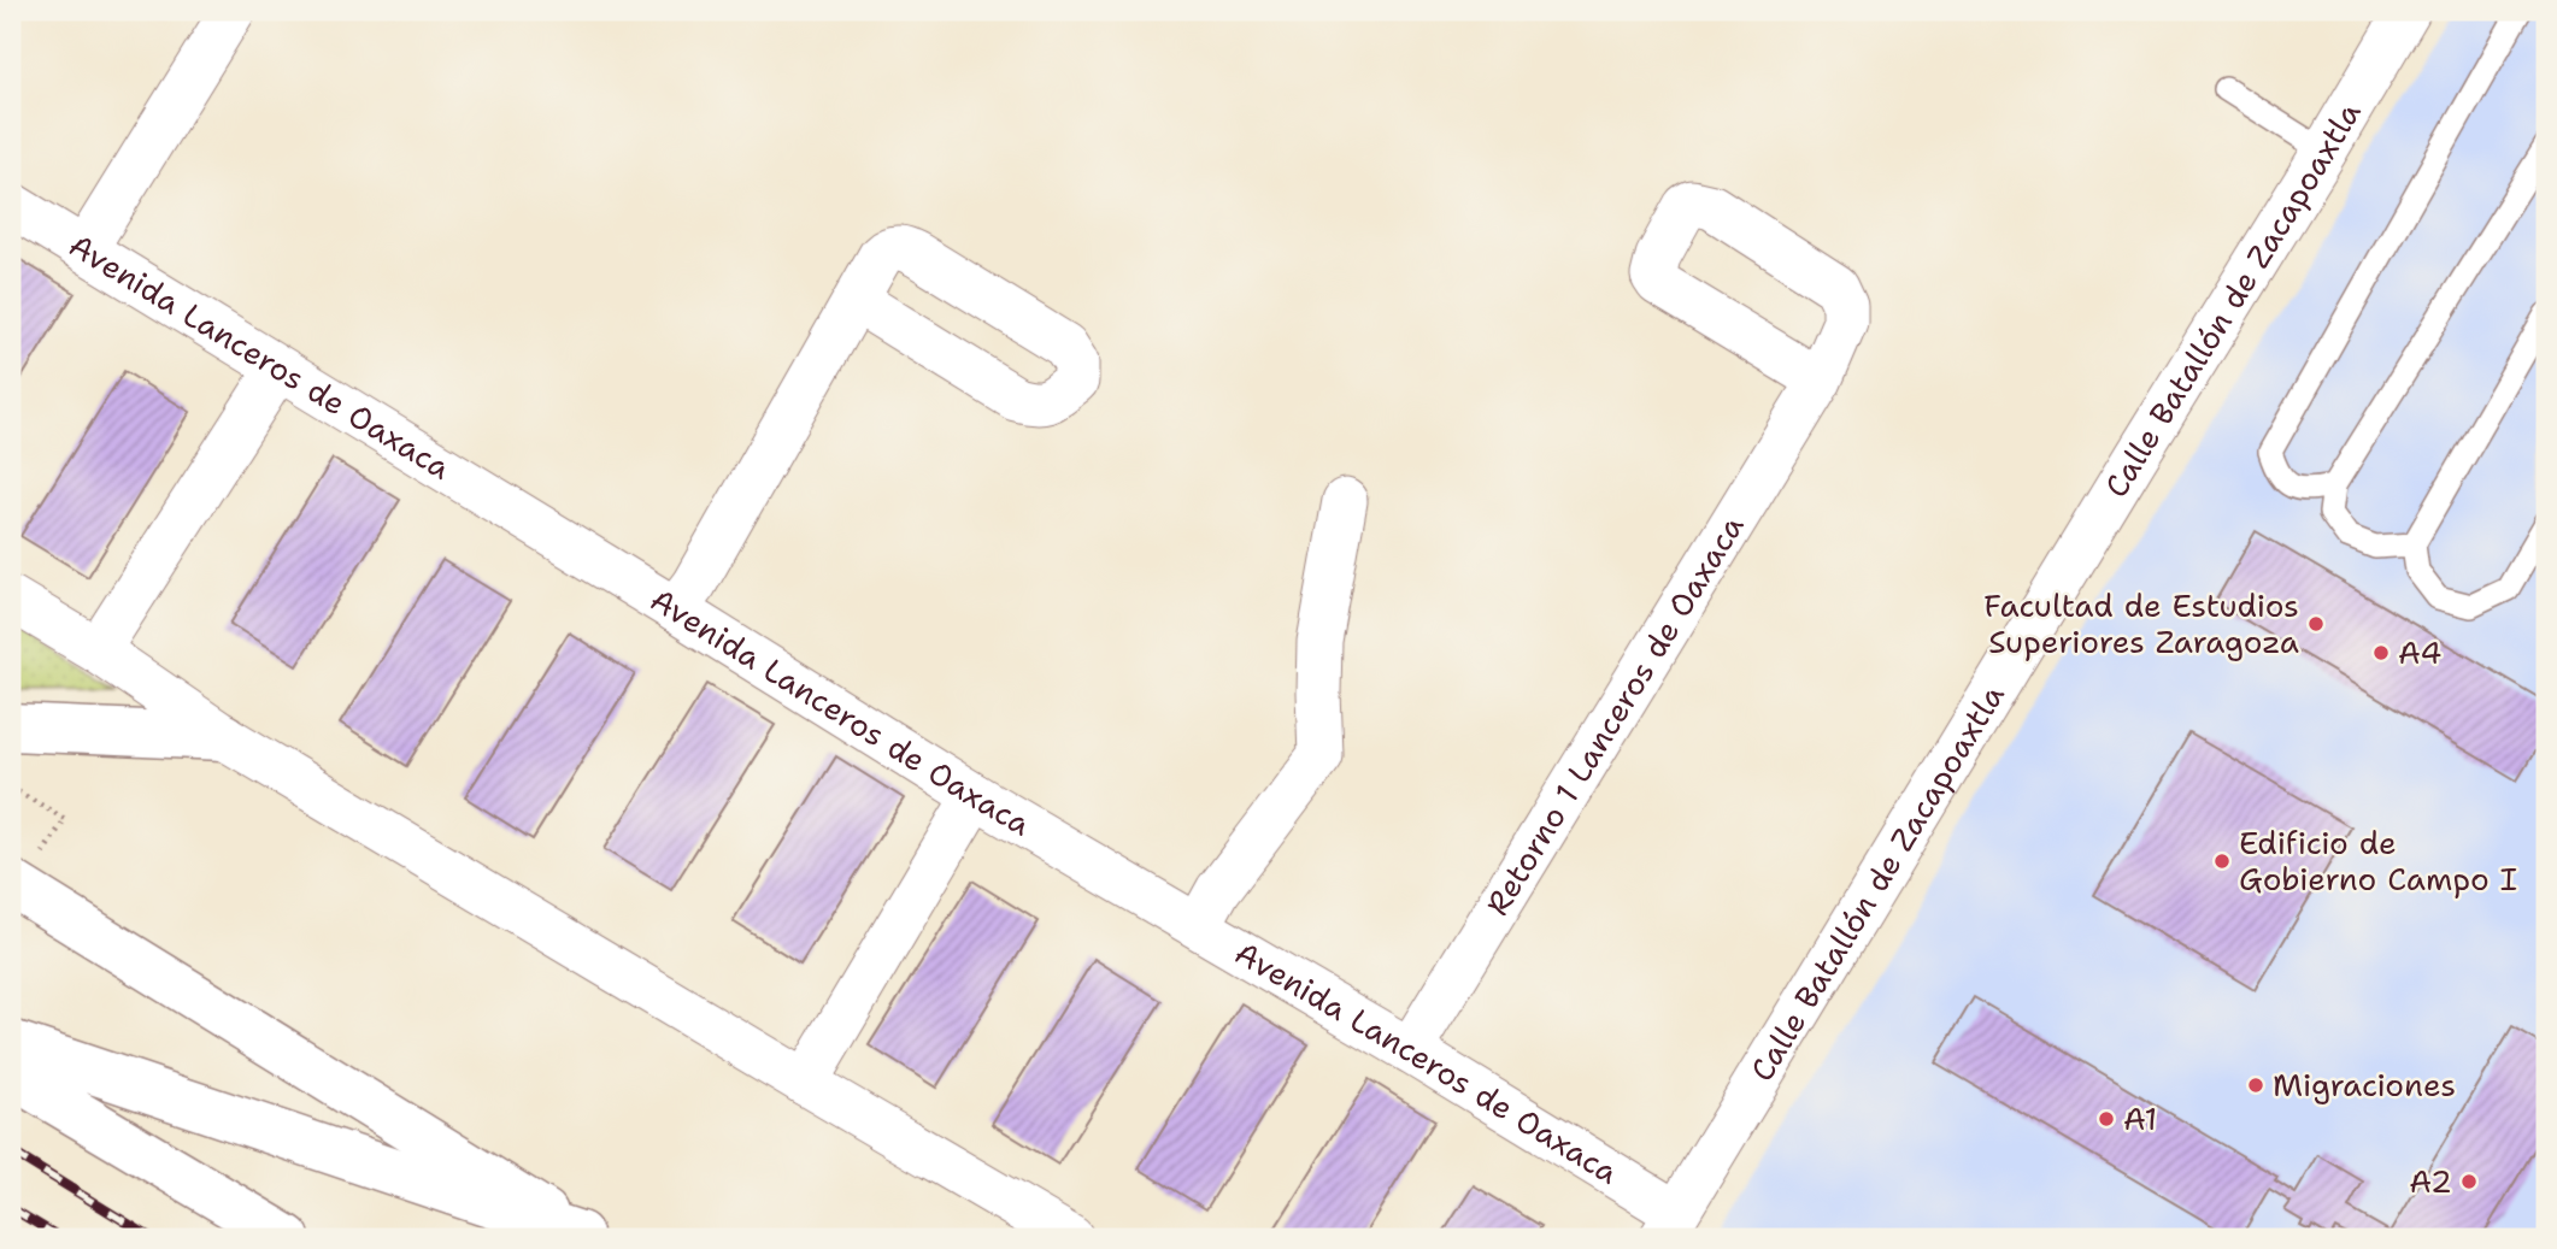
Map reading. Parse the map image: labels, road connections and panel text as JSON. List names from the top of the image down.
{
  "streets": {
    "street": ["Calle Batallón de Zacapoaxtla", "Avenida Lanceros de Oaxaca", "Retorno 1 Lanceros de Oaxaca"]
  },
  "crossings": [
    ["Calle Batallón de Zacapoaxtla", "Avenida Lanceros de Oaxaca"],
    ["Avenida Lanceros de Oaxaca", "Retorno 1 Lanceros de Oaxaca"]
  ],
  "places": [
    "Facultad de Estudios Superiores Zaragoza",
    "A4",
    "Edificio de Gobierno Campo I",
    "Migraciones",
    "A1",
    "A2"
  ]
}
